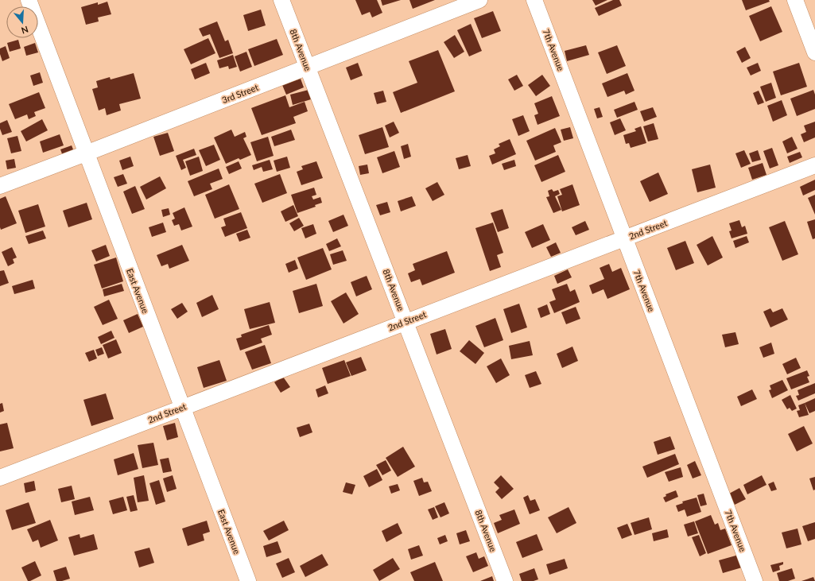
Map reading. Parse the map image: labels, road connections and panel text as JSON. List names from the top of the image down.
{
  "streets": {
    "street": [
      "8th Avenue",
      "7th Avenue",
      "3rd Street",
      "2nd Street",
      "East Avenue"
    ]
  },
  "crossings": [
    ["8th Avenue", "3rd Street"],
    ["8th Avenue", "2nd Street"],
    ["7th Avenue", "2nd Street"],
    ["3rd Street", "East Avenue"],
    ["2nd Street", "East Avenue"]
  ],
  "north": "bottom"
}
